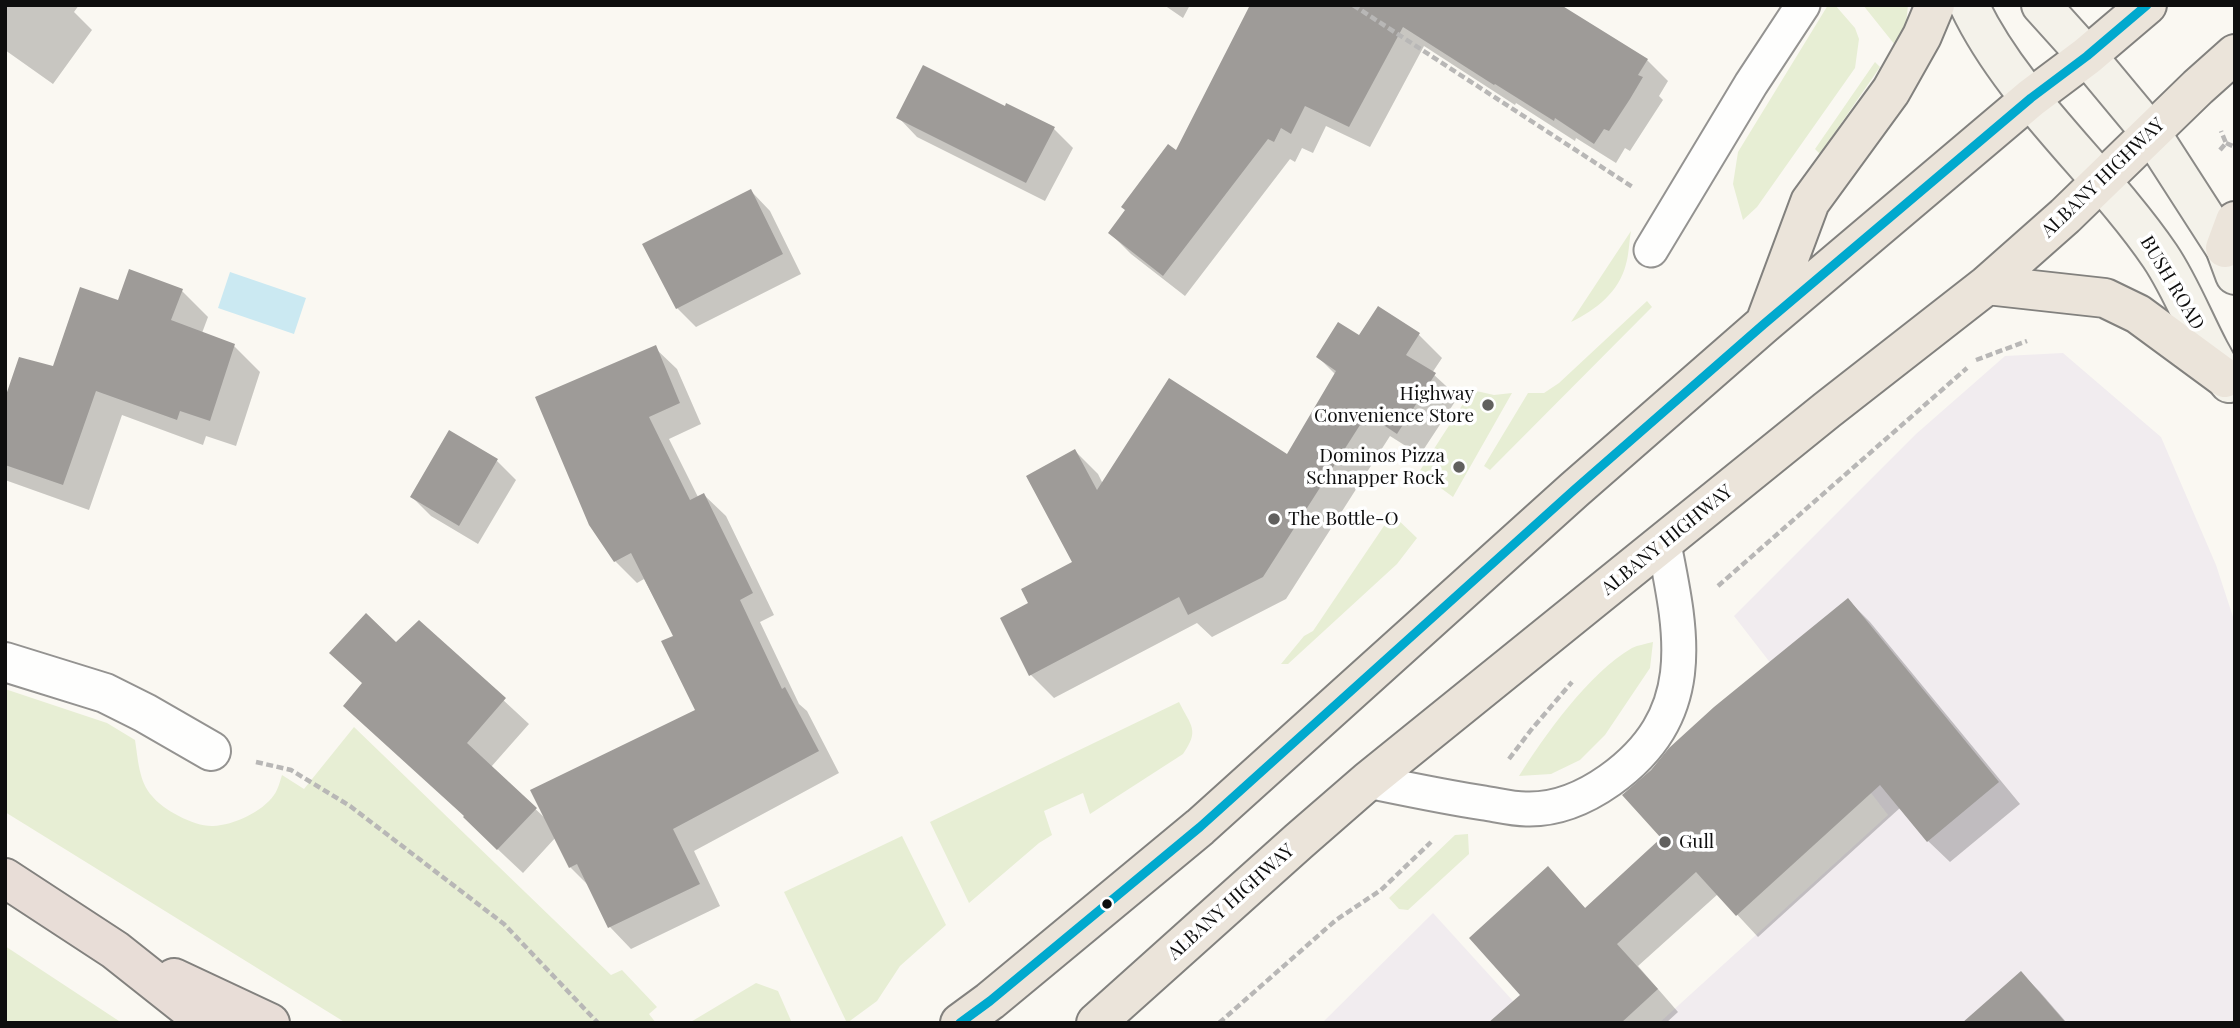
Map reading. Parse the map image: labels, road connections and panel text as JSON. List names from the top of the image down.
{
  "streets": {
    "main road": ["ALBANY HIGHWAY", "BUSH ROAD"]
  },
  "crossings": [
    ["ALBANY HIGHWAY", "BUSH ROAD"]
  ],
  "places": [
    "Highway Convenience Store",
    "Dominos Pizza Schnapper Rock",
    "The Bottle-O",
    "Gull"
  ]
}
